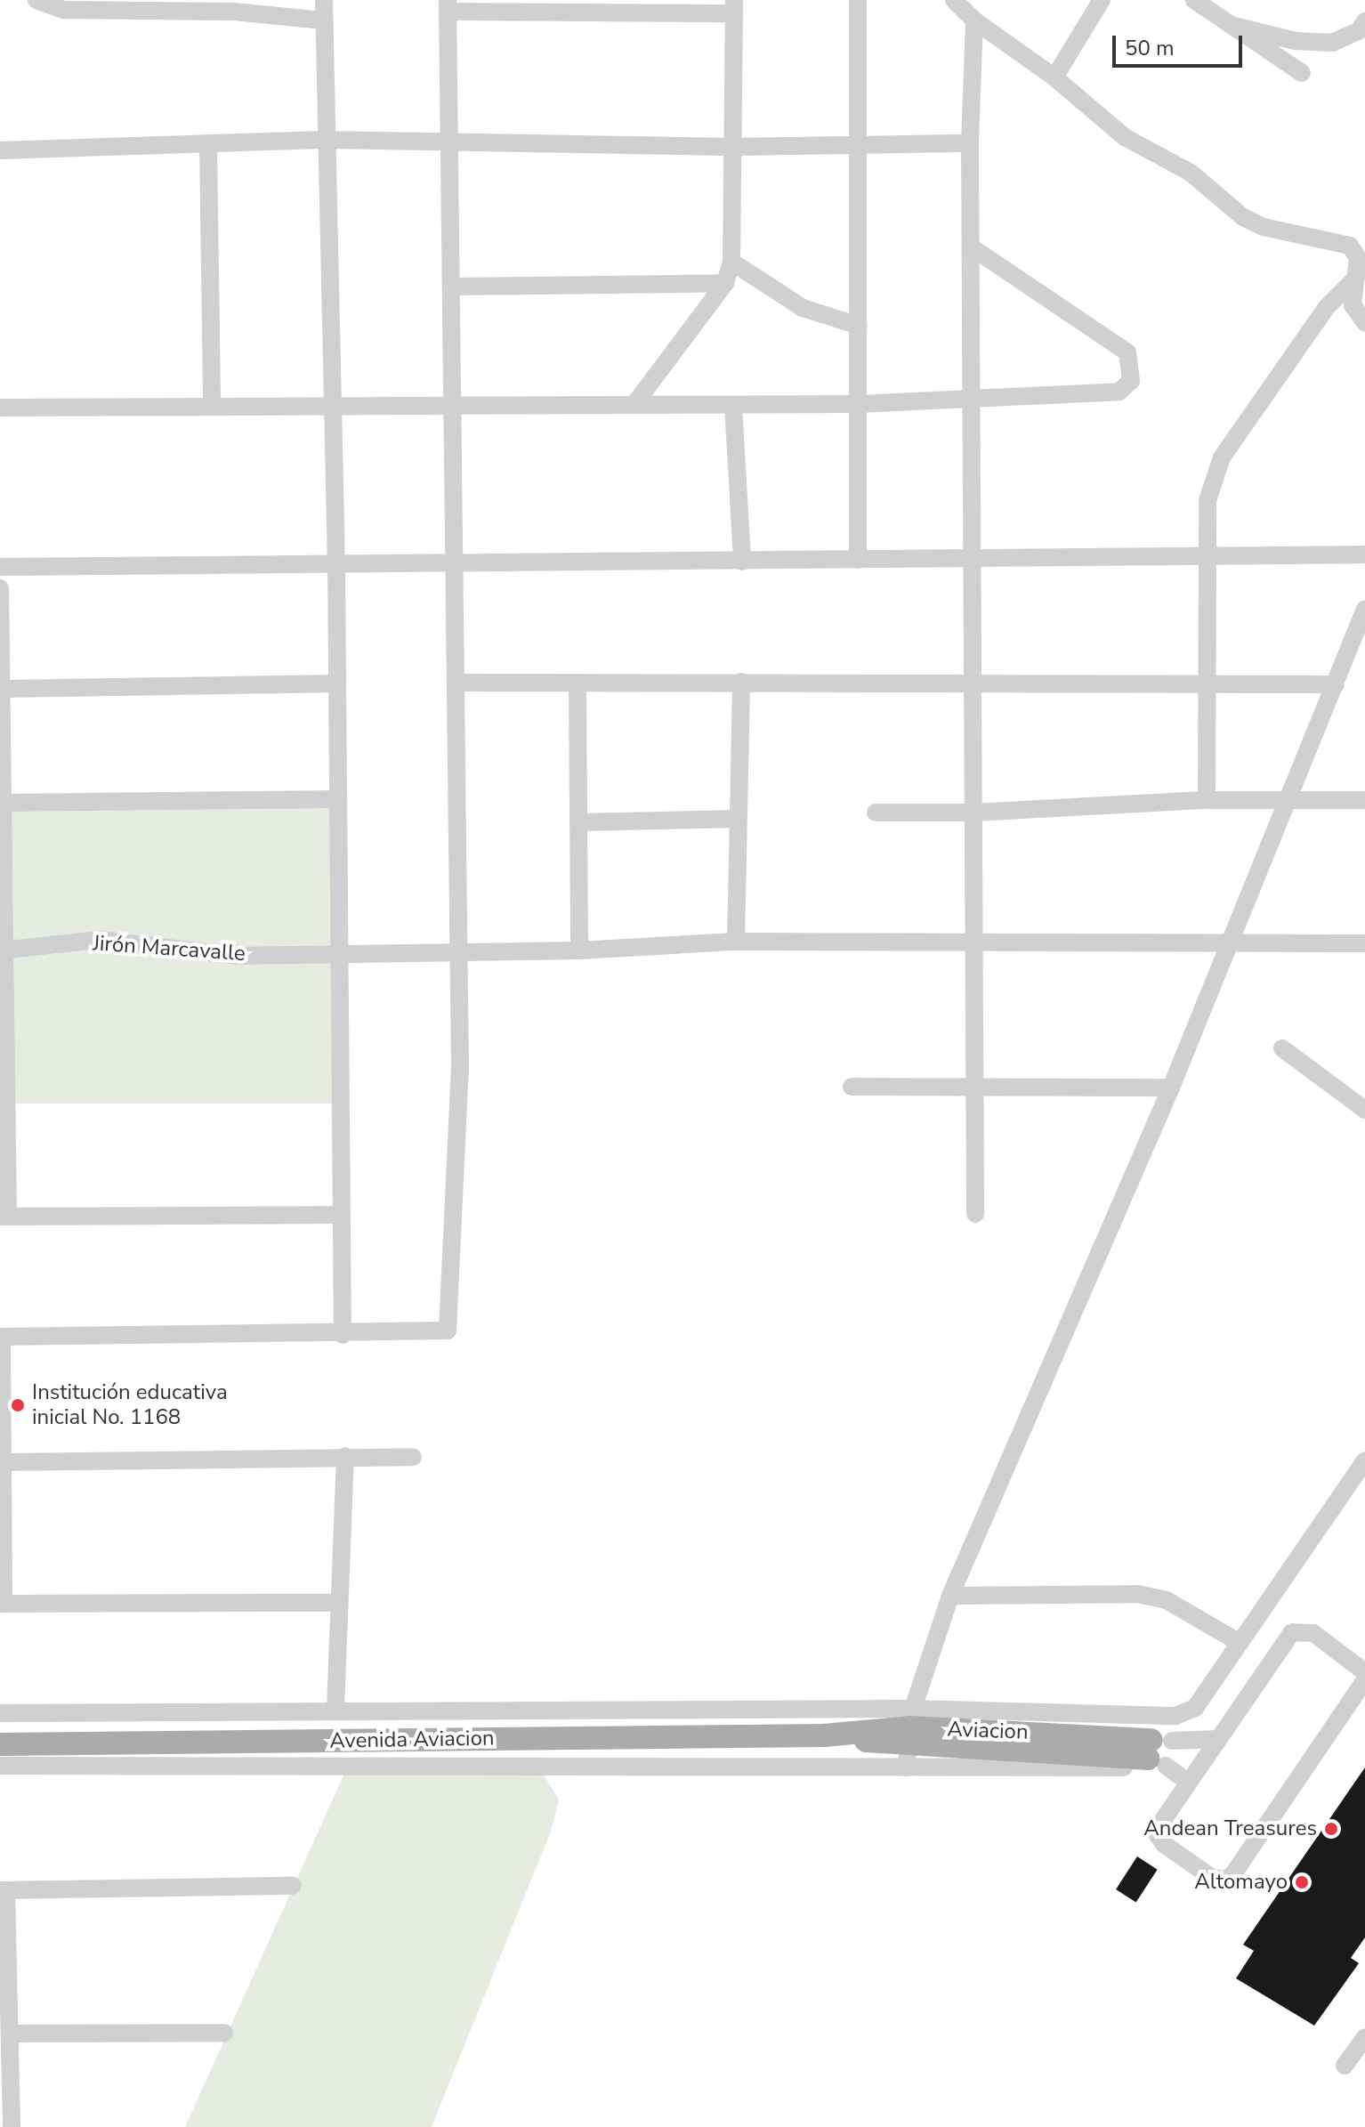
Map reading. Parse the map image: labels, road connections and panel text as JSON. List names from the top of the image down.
{
  "streets": {
    "main road": ["Aviacion", "Avenida Aviacion"],
    "street": ["Jirón Marcavalle"]
  },
  "crossings": [
    ["Aviacion", "Avenida Aviacion"]
  ],
  "places": ["Institución educativa inicial No. 1168", "Andean Treasures", "Altomayo"],
  "scale_bar": "50 m"
}
